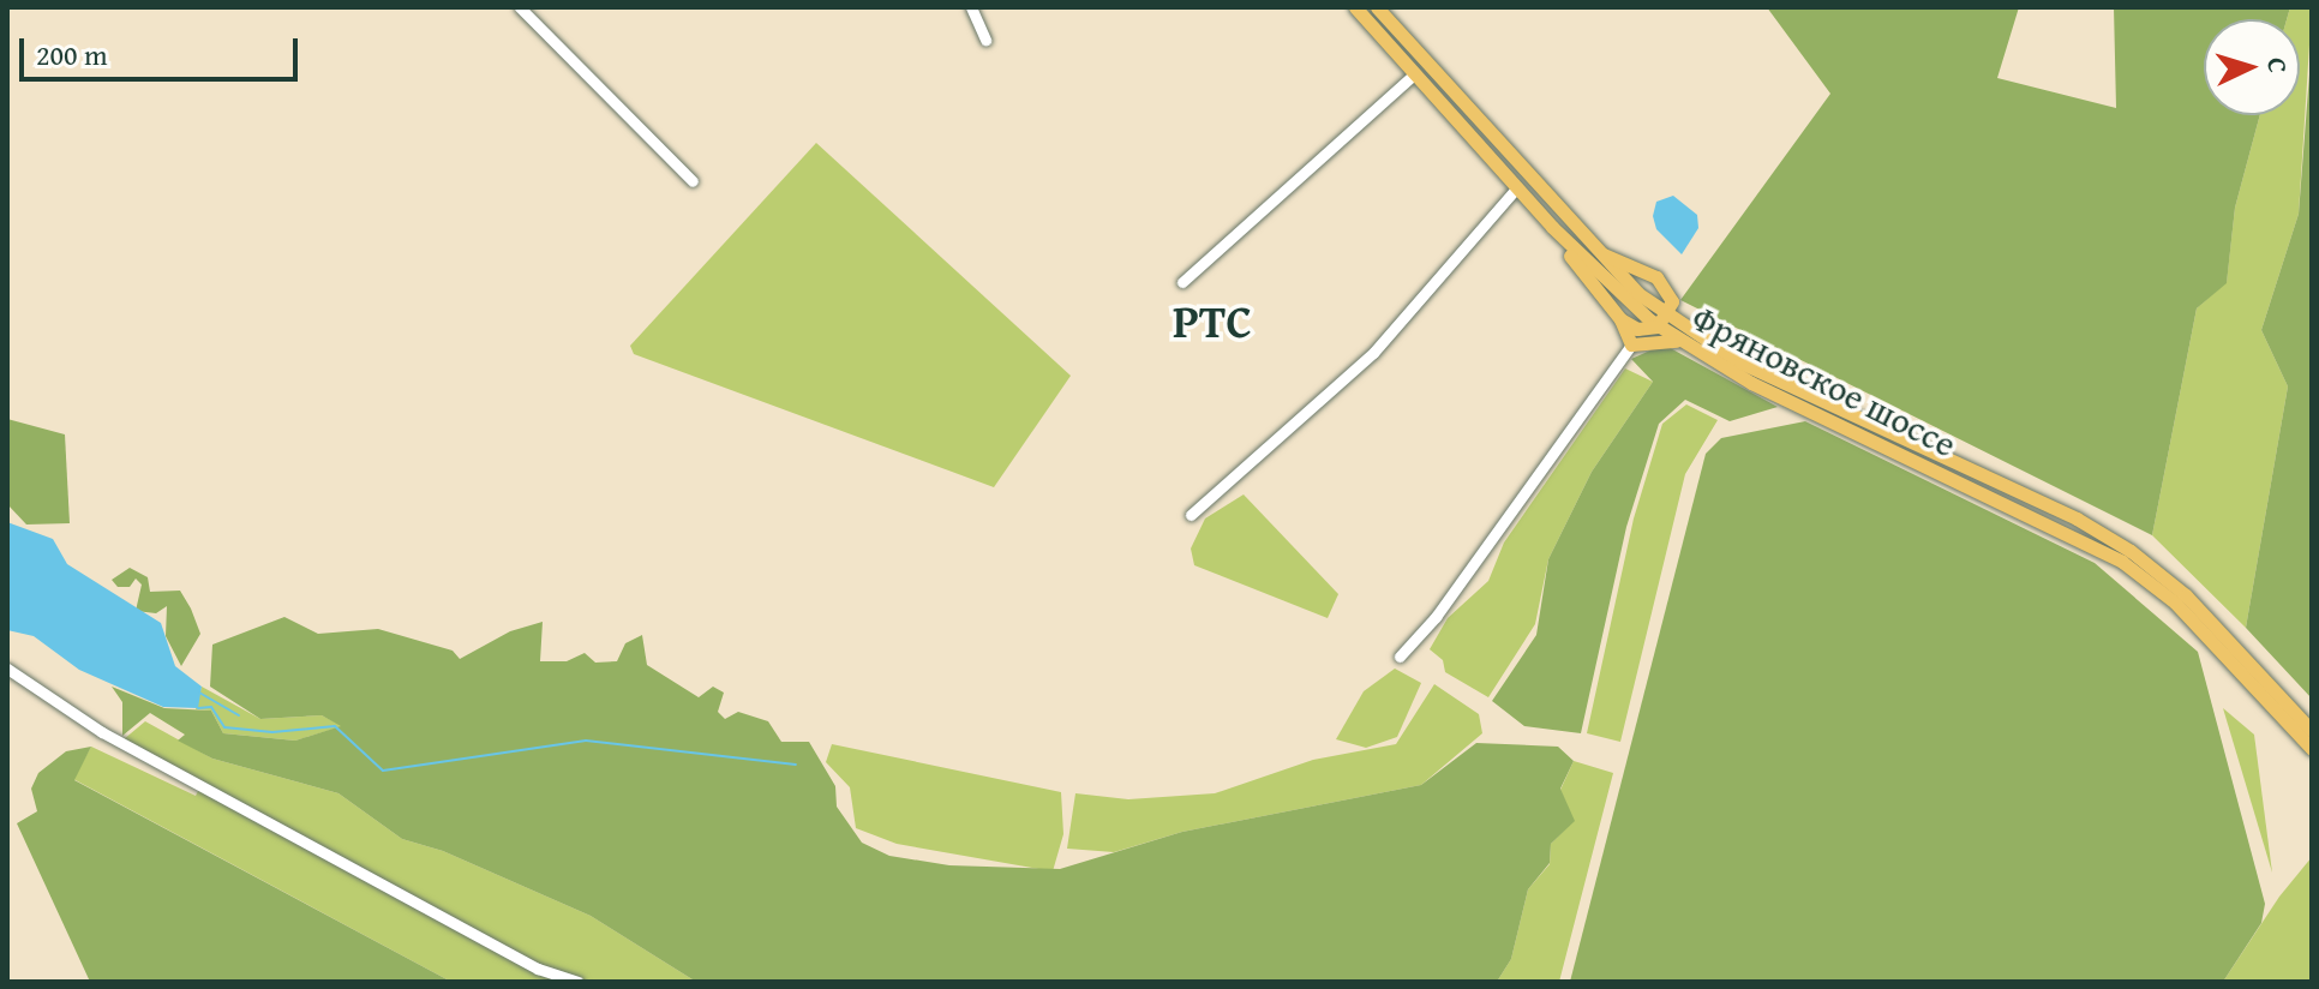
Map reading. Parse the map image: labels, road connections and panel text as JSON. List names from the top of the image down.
{
  "streets": {
    "main road": ["Фряновское шоссе"]
  },
  "districts": ["РТС"],
  "scale_bar": "200 m",
  "north": "right"
}
